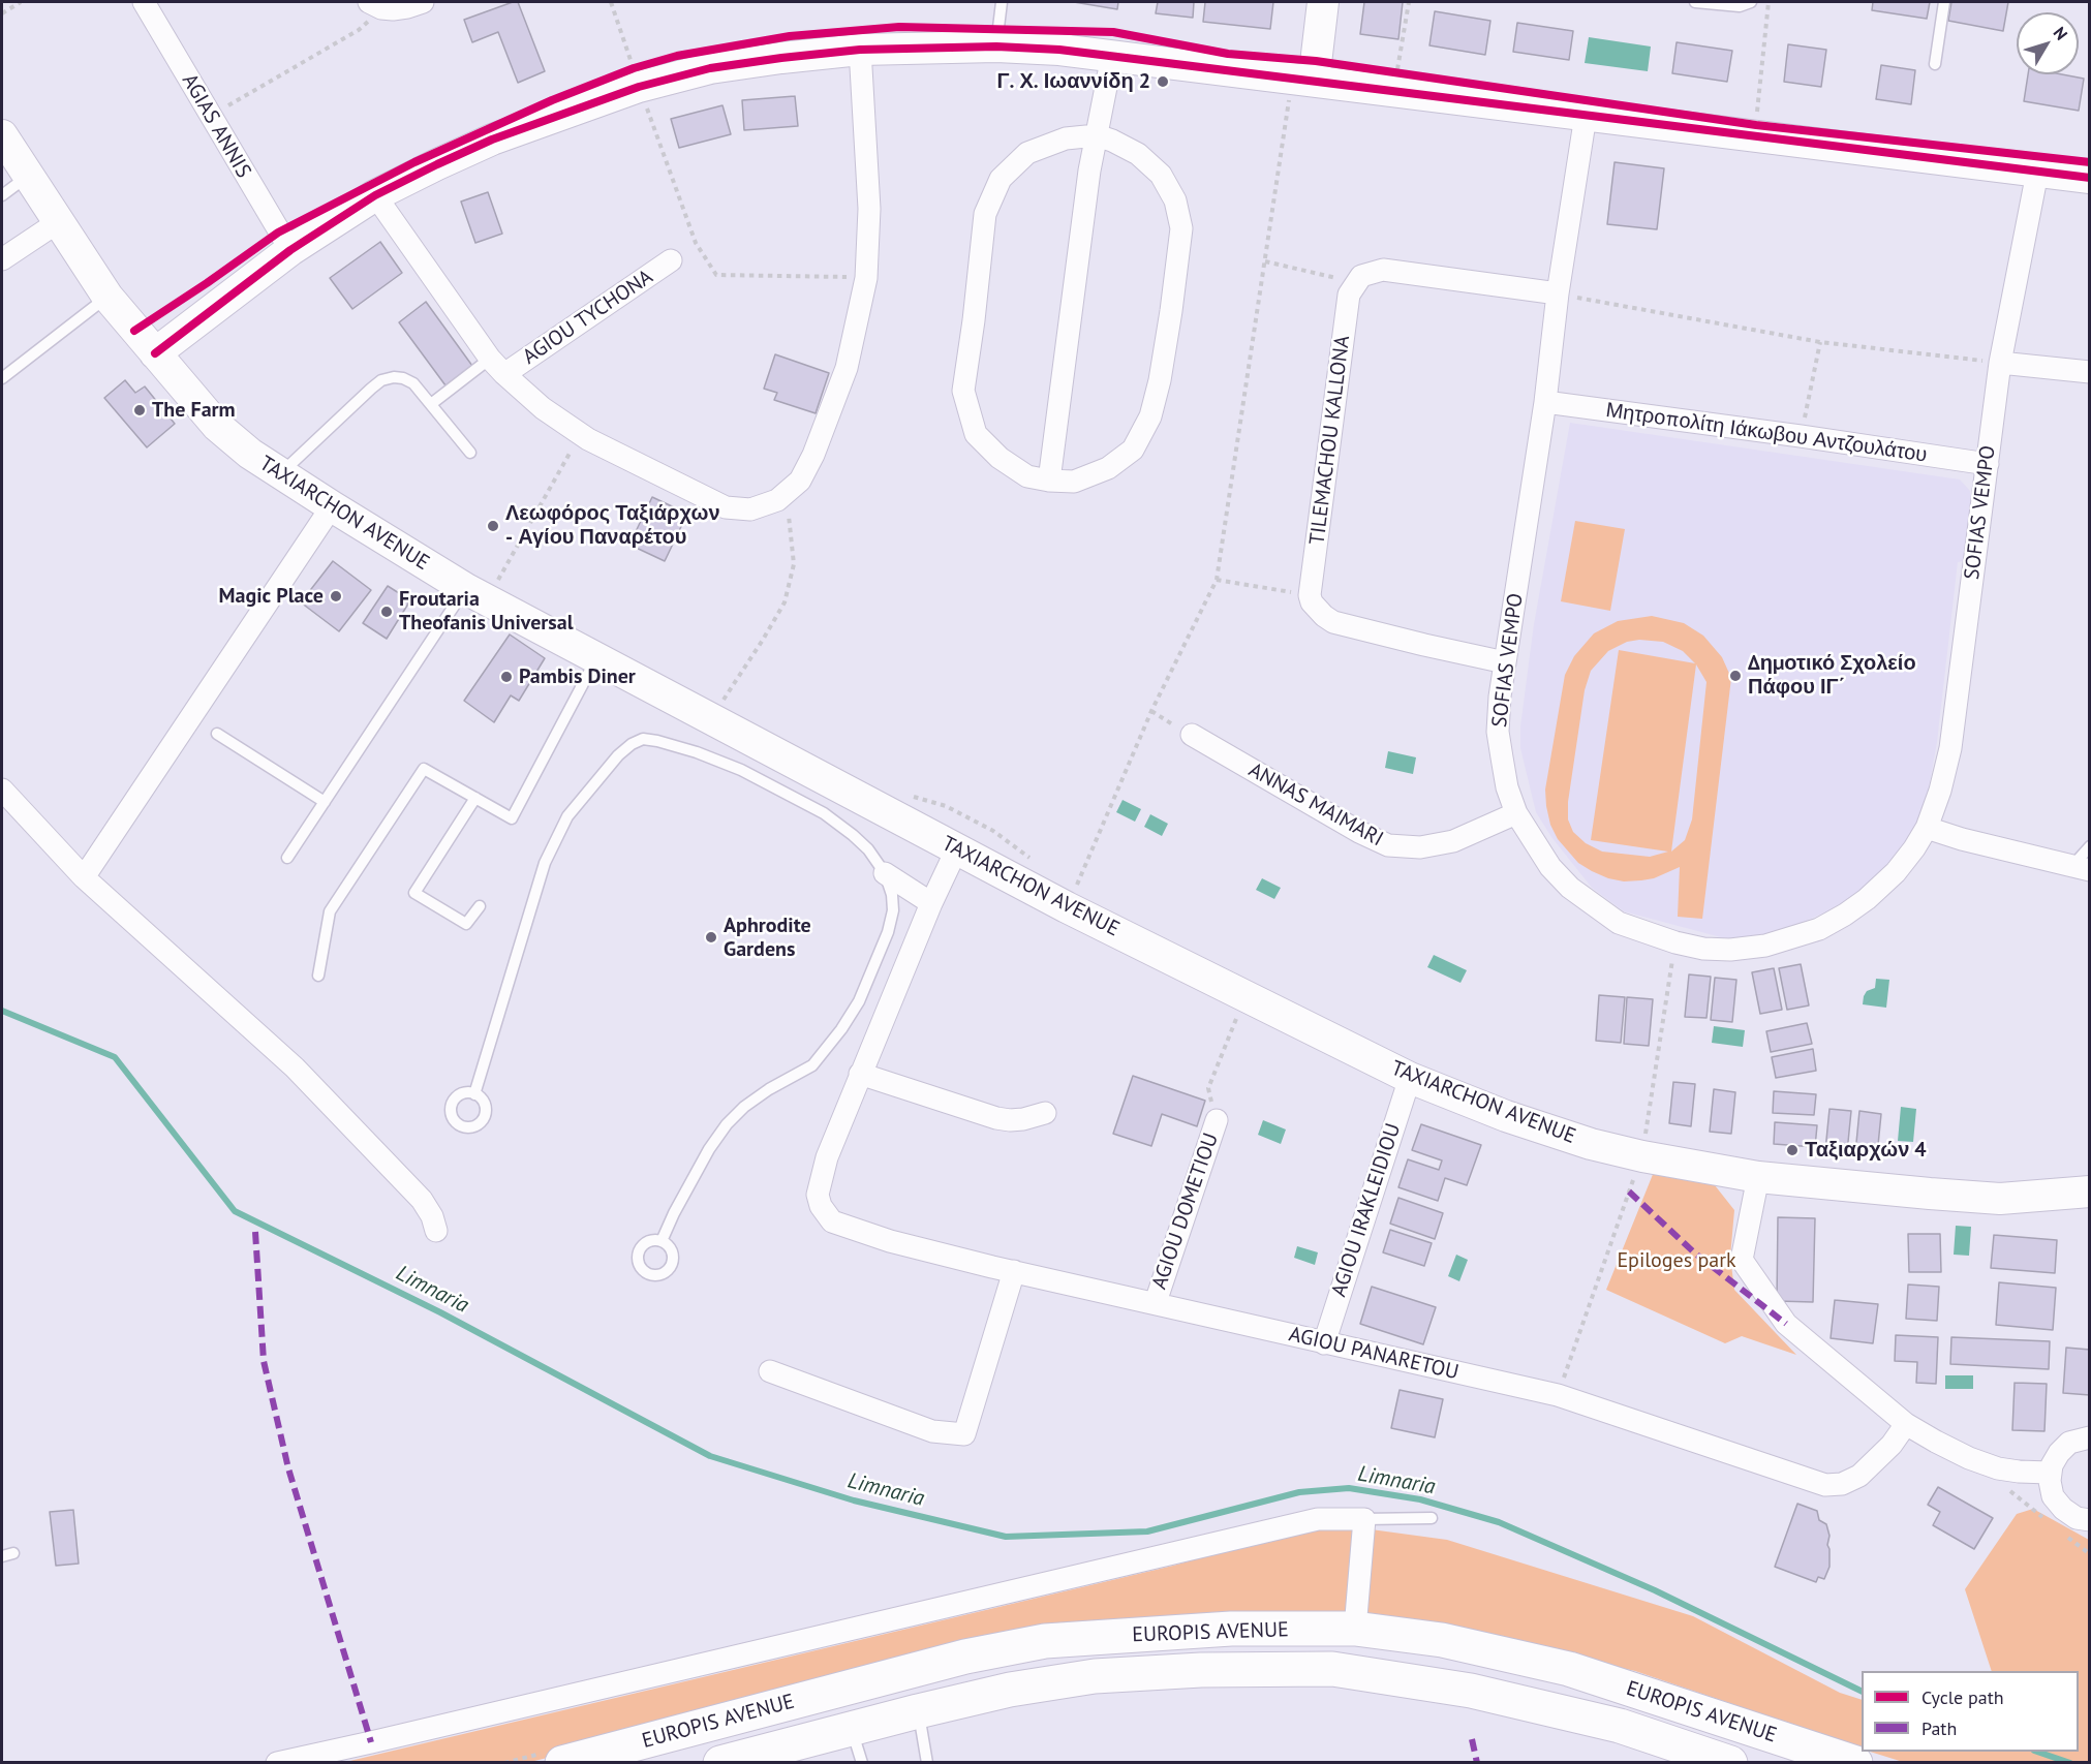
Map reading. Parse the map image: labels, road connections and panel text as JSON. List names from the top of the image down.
{
  "streets": {
    "highway": ["EUROPIS AVENUE"],
    "main road": ["TAXIARCHON AVENUE"],
    "street": [
      "AGIAS ANNIS",
      "AGIOU TYCHONA",
      "Μητροπολίτη Ιάκωβου Αντζουλάτου",
      "TILEMACHOU KALLONA",
      "SOFIAS VEMPO",
      "ANNAS MAIMARI",
      "AGIOU IRAKLEIDIOU",
      "AGIOU DOMETIOU",
      "AGIOU PANARETOU"
    ]
  },
  "crossings": [
    ["Μητροπολίτη Ιάκωβου Αντζουλάτου", "SOFIAS VEMPO"],
    ["SOFIAS VEMPO", "ANNAS MAIMARI"],
    ["TAXIARCHON AVENUE", "AGIOU IRAKLEIDIOU"],
    ["AGIOU IRAKLEIDIOU", "AGIOU PANARETOU"],
    ["AGIOU DOMETIOU", "AGIOU PANARETOU"]
  ],
  "water": ["Limnaria"],
  "parks": ["Epiloges park"],
  "places": [
    "Γ. Χ. Ιωαννίδη 2",
    "The Farm",
    "Λεωφόρος Ταξιάρχων - Αγίου Παναρέτου",
    "Magic Place",
    "Froutaria Theofanis Universal",
    "Δημοτικό Σχολείο Πάφου ΙΓ΄",
    "Pambis Diner",
    "Aphrodite Gardens",
    "Ταξιαρχών 4"
  ],
  "legend": ["Cycle path", "Path"],
  "north": "top right"
}
